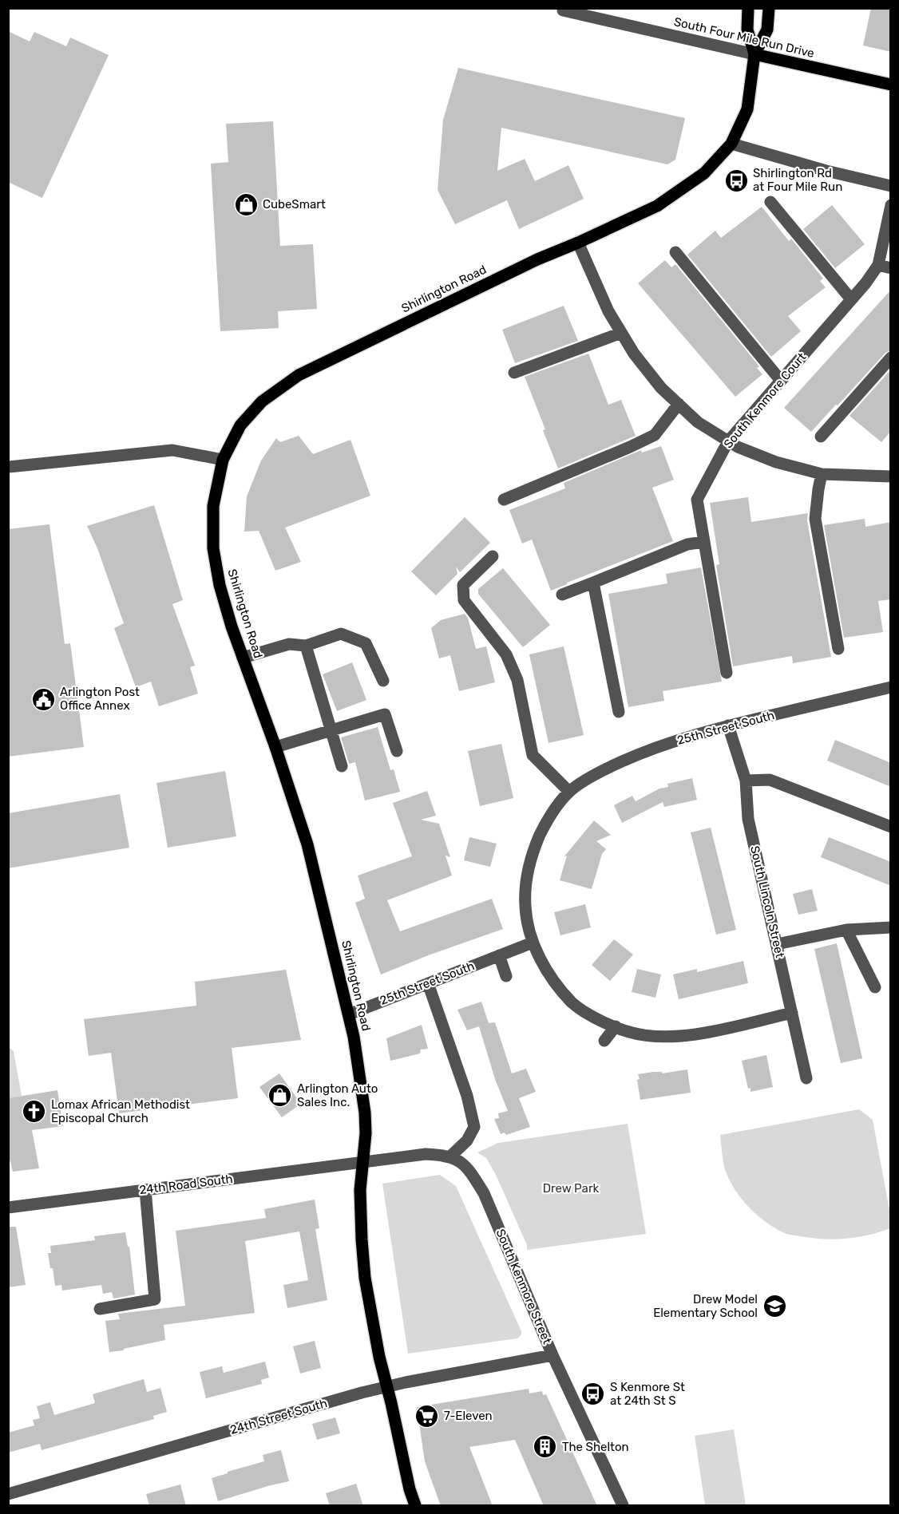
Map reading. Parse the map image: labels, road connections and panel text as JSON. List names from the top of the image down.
{
  "streets": {
    "main road": ["South Four Mile Run Drive", "Shirlington Road"],
    "street": [
      "South Kenmore Court",
      "25th Street South",
      "South Lincoln Street",
      "24th Road South",
      "South Kenmore Street",
      "24th Street South"
    ]
  },
  "crossings": [
    ["South Four Mile Run Drive", "Shirlington Road"],
    ["Shirlington Road", "25th Street South"],
    ["Shirlington Road", "24th Road South"],
    ["Shirlington Road", "South Kenmore Street"],
    ["Shirlington Road", "24th Street South"],
    ["25th Street South", "South Lincoln Street"],
    ["24th Road South", "South Kenmore Street"],
    ["South Kenmore Street", "24th Street South"]
  ],
  "parks": ["Drew Park"],
  "places": {
    "bus stop": ["Shirlington Rd at Four Mile Run", "S Kenmore St at 24th St S"],
    "shop": ["CubeSmart", "Arlington Auto Sales Inc."],
    "public building": ["Arlington Post Office Annex"],
    "church": ["Lomax African Methodist Episcopal Church"],
    "school or university": ["Drew Model Elementary School"],
    "supermarket": ["7-Eleven"],
    "building": ["The Shelton"]
  }
}
